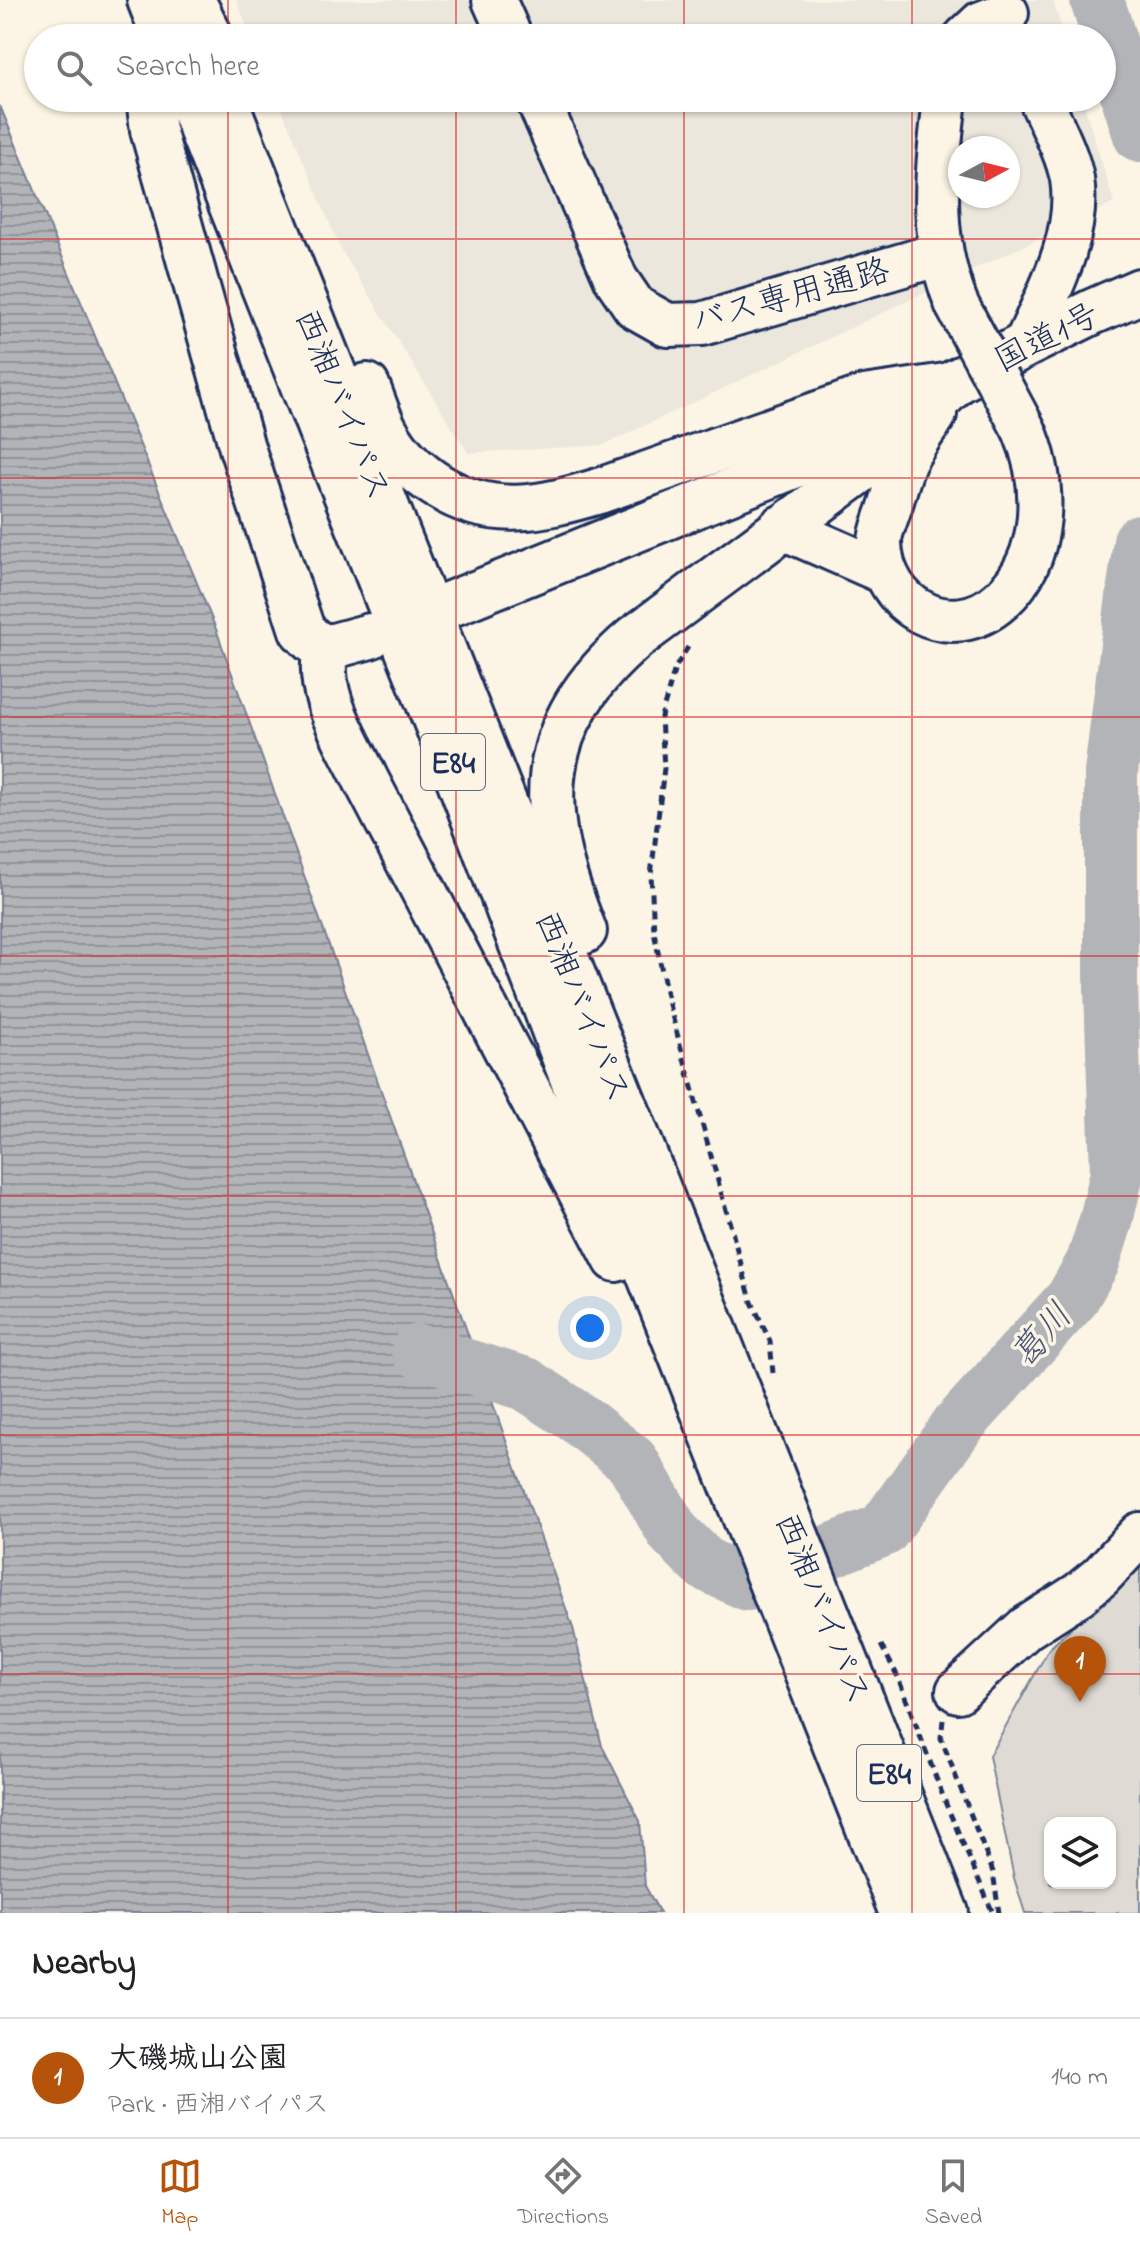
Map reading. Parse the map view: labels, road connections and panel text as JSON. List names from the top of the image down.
{
  "streets": {
    "highway": ["国道1号", "西湘バイパス", "E84"],
    "street": ["バス専用通路"]
  },
  "water": ["葛川"],
  "north": "right",
  "page": {
    "search": "Search here",
    "pins": "1",
    "heading": "Nearby",
    "list": [
      {
        "mark": "1",
        "name": "大磯城山公園",
        "note": "Park · 西湘バイパス",
        "value": "140 m"
      }
    ],
    "nav": ["Map", "Directions", "Saved"]
  }
}
